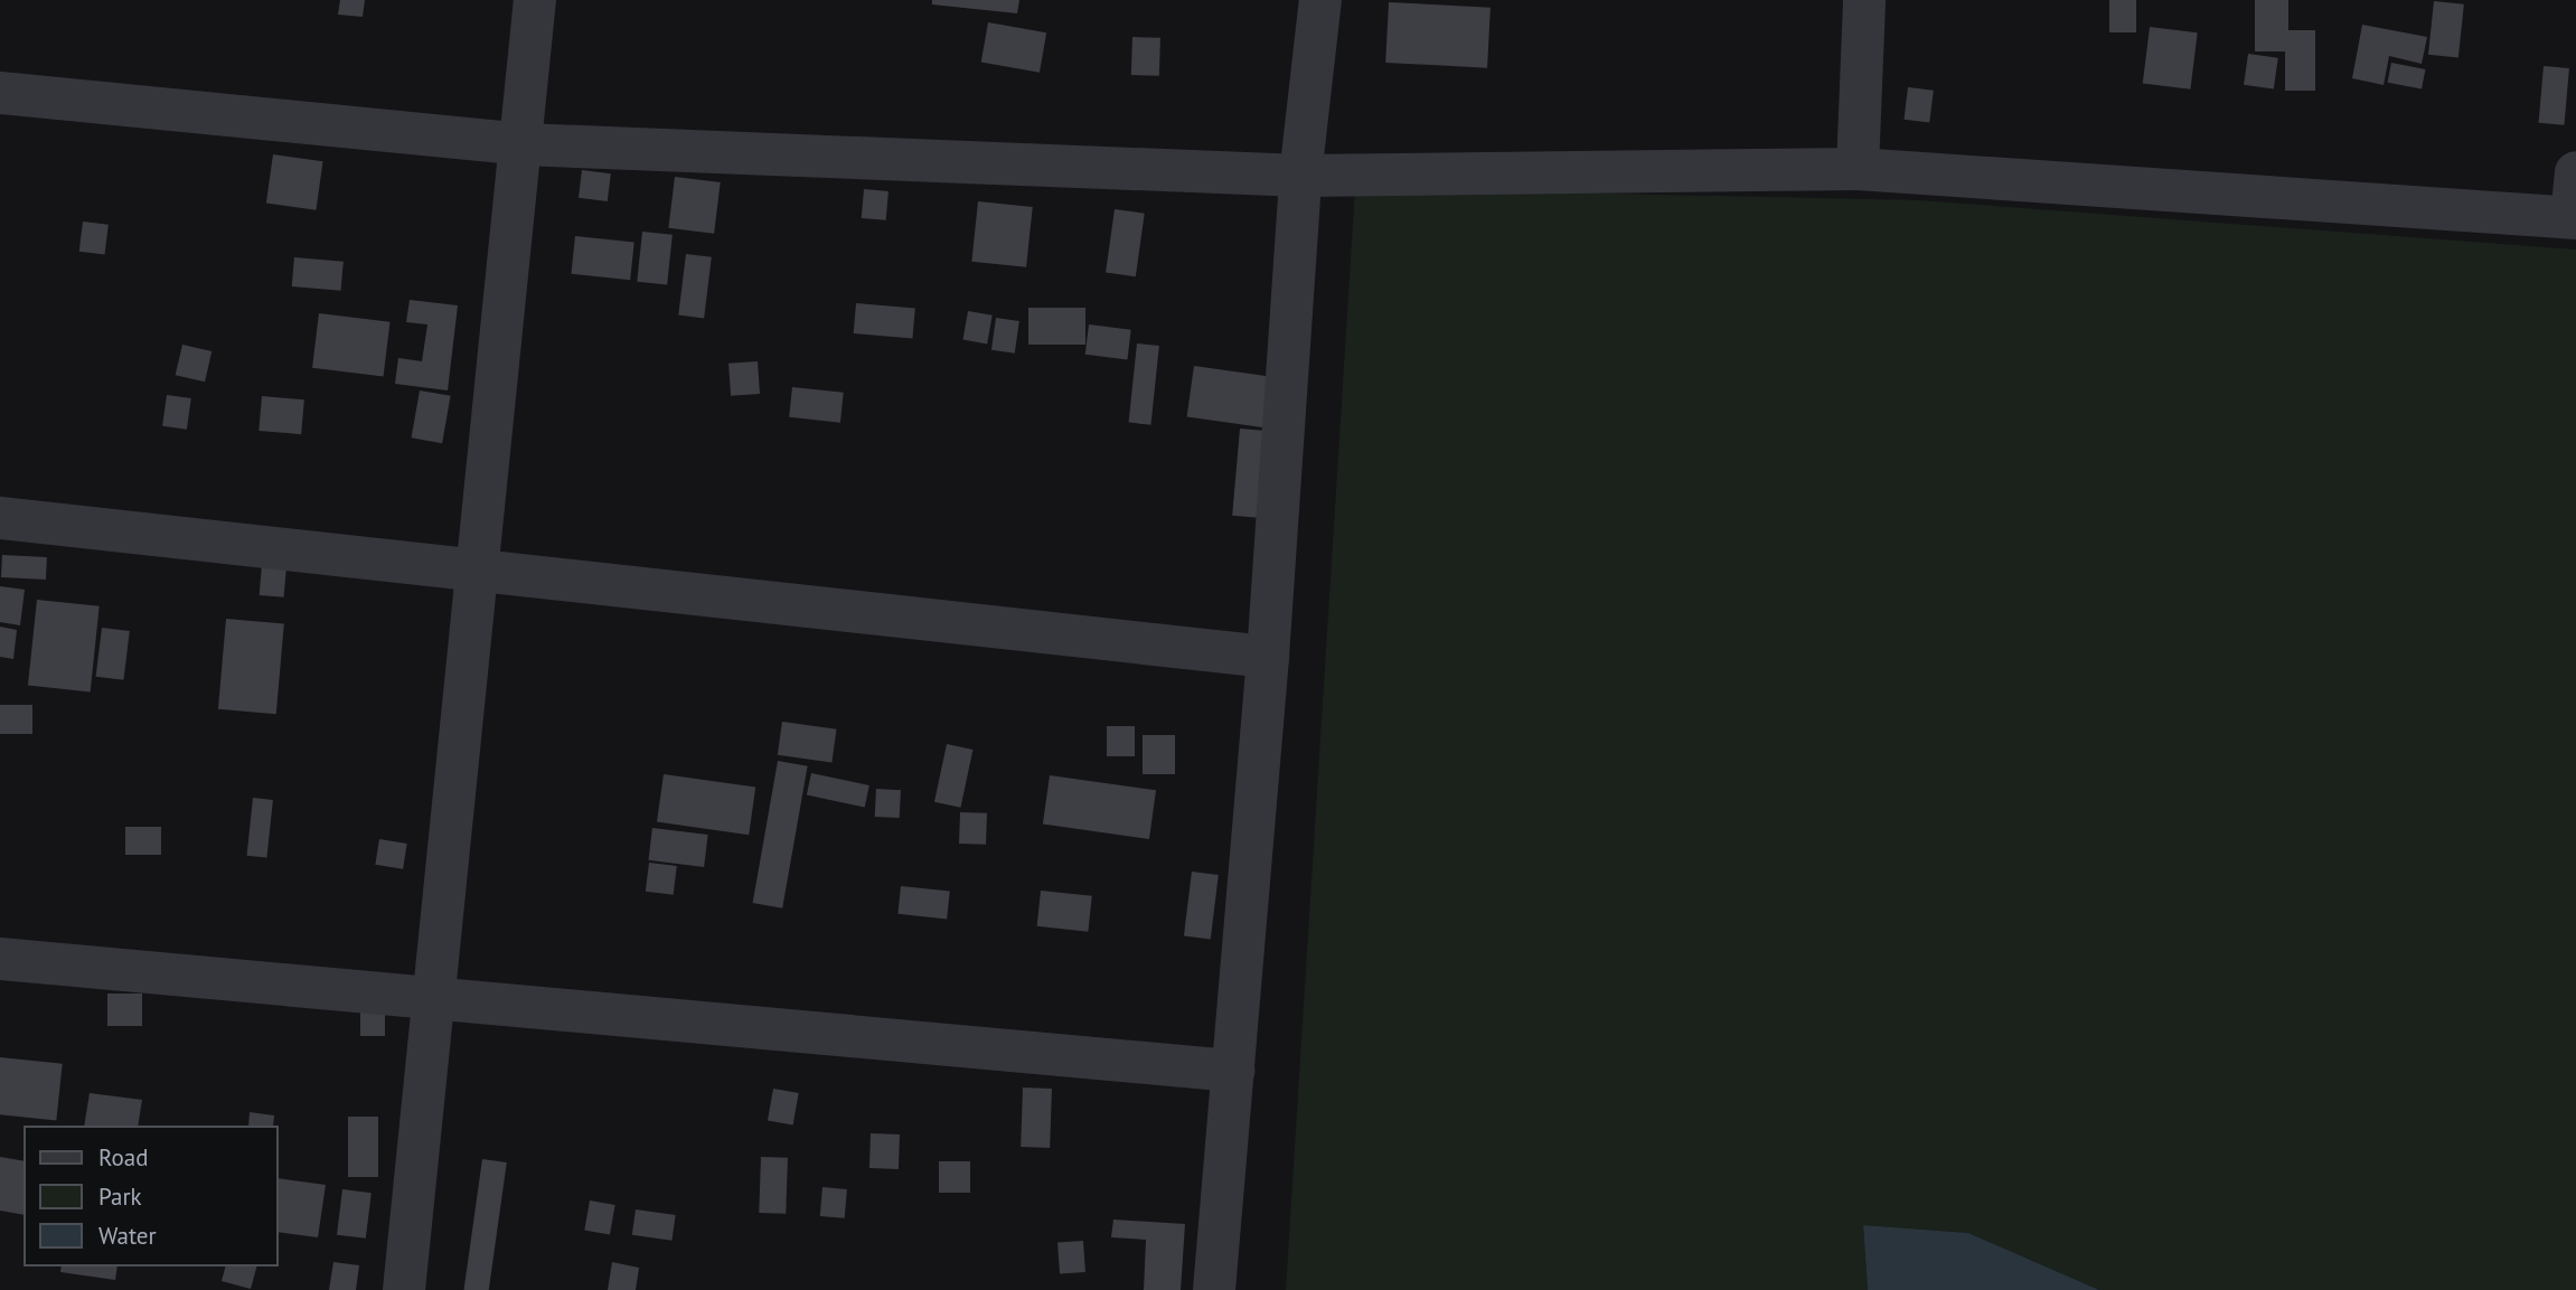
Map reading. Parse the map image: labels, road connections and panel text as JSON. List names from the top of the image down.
{
  "legend": ["Road", "Park", "Water"]
}
